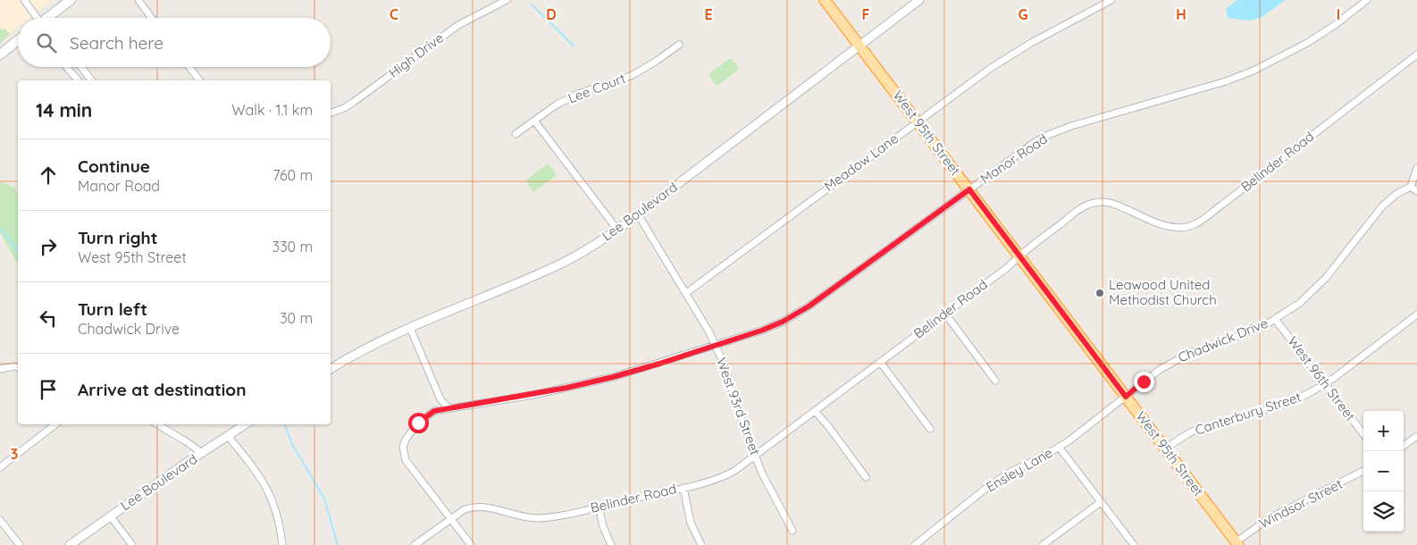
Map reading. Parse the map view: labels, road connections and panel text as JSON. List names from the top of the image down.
{
  "streets": {
    "main road": ["West 95th Street"],
    "street": [
      "High Drive",
      "Lee Court",
      "Manor Road",
      "Belinder Road",
      "Meadow Lane",
      "Lee Boulevard",
      "Chadwick Drive",
      "West 96th Street",
      "West 93rd Street",
      "Canterbury Street",
      "Ensley Lane",
      "Windsor Street"
    ]
  },
  "crossings": [
    ["West 95th Street", "Manor Road"],
    ["West 95th Street", "Belinder Road"],
    ["West 95th Street", "Meadow Lane"],
    ["West 95th Street", "Lee Boulevard"],
    ["West 95th Street", "Chadwick Drive"],
    ["West 95th Street", "Canterbury Street"],
    ["West 95th Street", "Ensley Lane"],
    ["West 95th Street", "Windsor Street"],
    ["Manor Road", "Belinder Road"],
    ["Manor Road", "West 93rd Street"],
    ["Belinder Road", "West 93rd Street"],
    ["Meadow Lane", "West 93rd Street"],
    ["Lee Boulevard", "West 93rd Street"],
    ["Chadwick Drive", "West 96th Street"],
    ["Chadwick Drive", "Ensley Lane"],
    ["West 96th Street", "Canterbury Street"]
  ],
  "places": ["Leawood United Methodist Church"],
  "page": {
    "search": "Search here",
    "heading": ["14 min", "Walk · 1.1 km"],
    "list": [
      ["Continue", "Manor Road", "760 m"],
      ["Turn right", "West 95th Street", "330 m"],
      ["Turn left", "Chadwick Drive", "30 m"],
      "Arrive at destination"
    ],
    "map_buttons": ["+", "−"]
  },
  "grid": {
    "columns": [
      "C",
      "D",
      "E",
      "F",
      "G",
      "H",
      "I"
    ],
    "rows": ["3"]
  }
}
